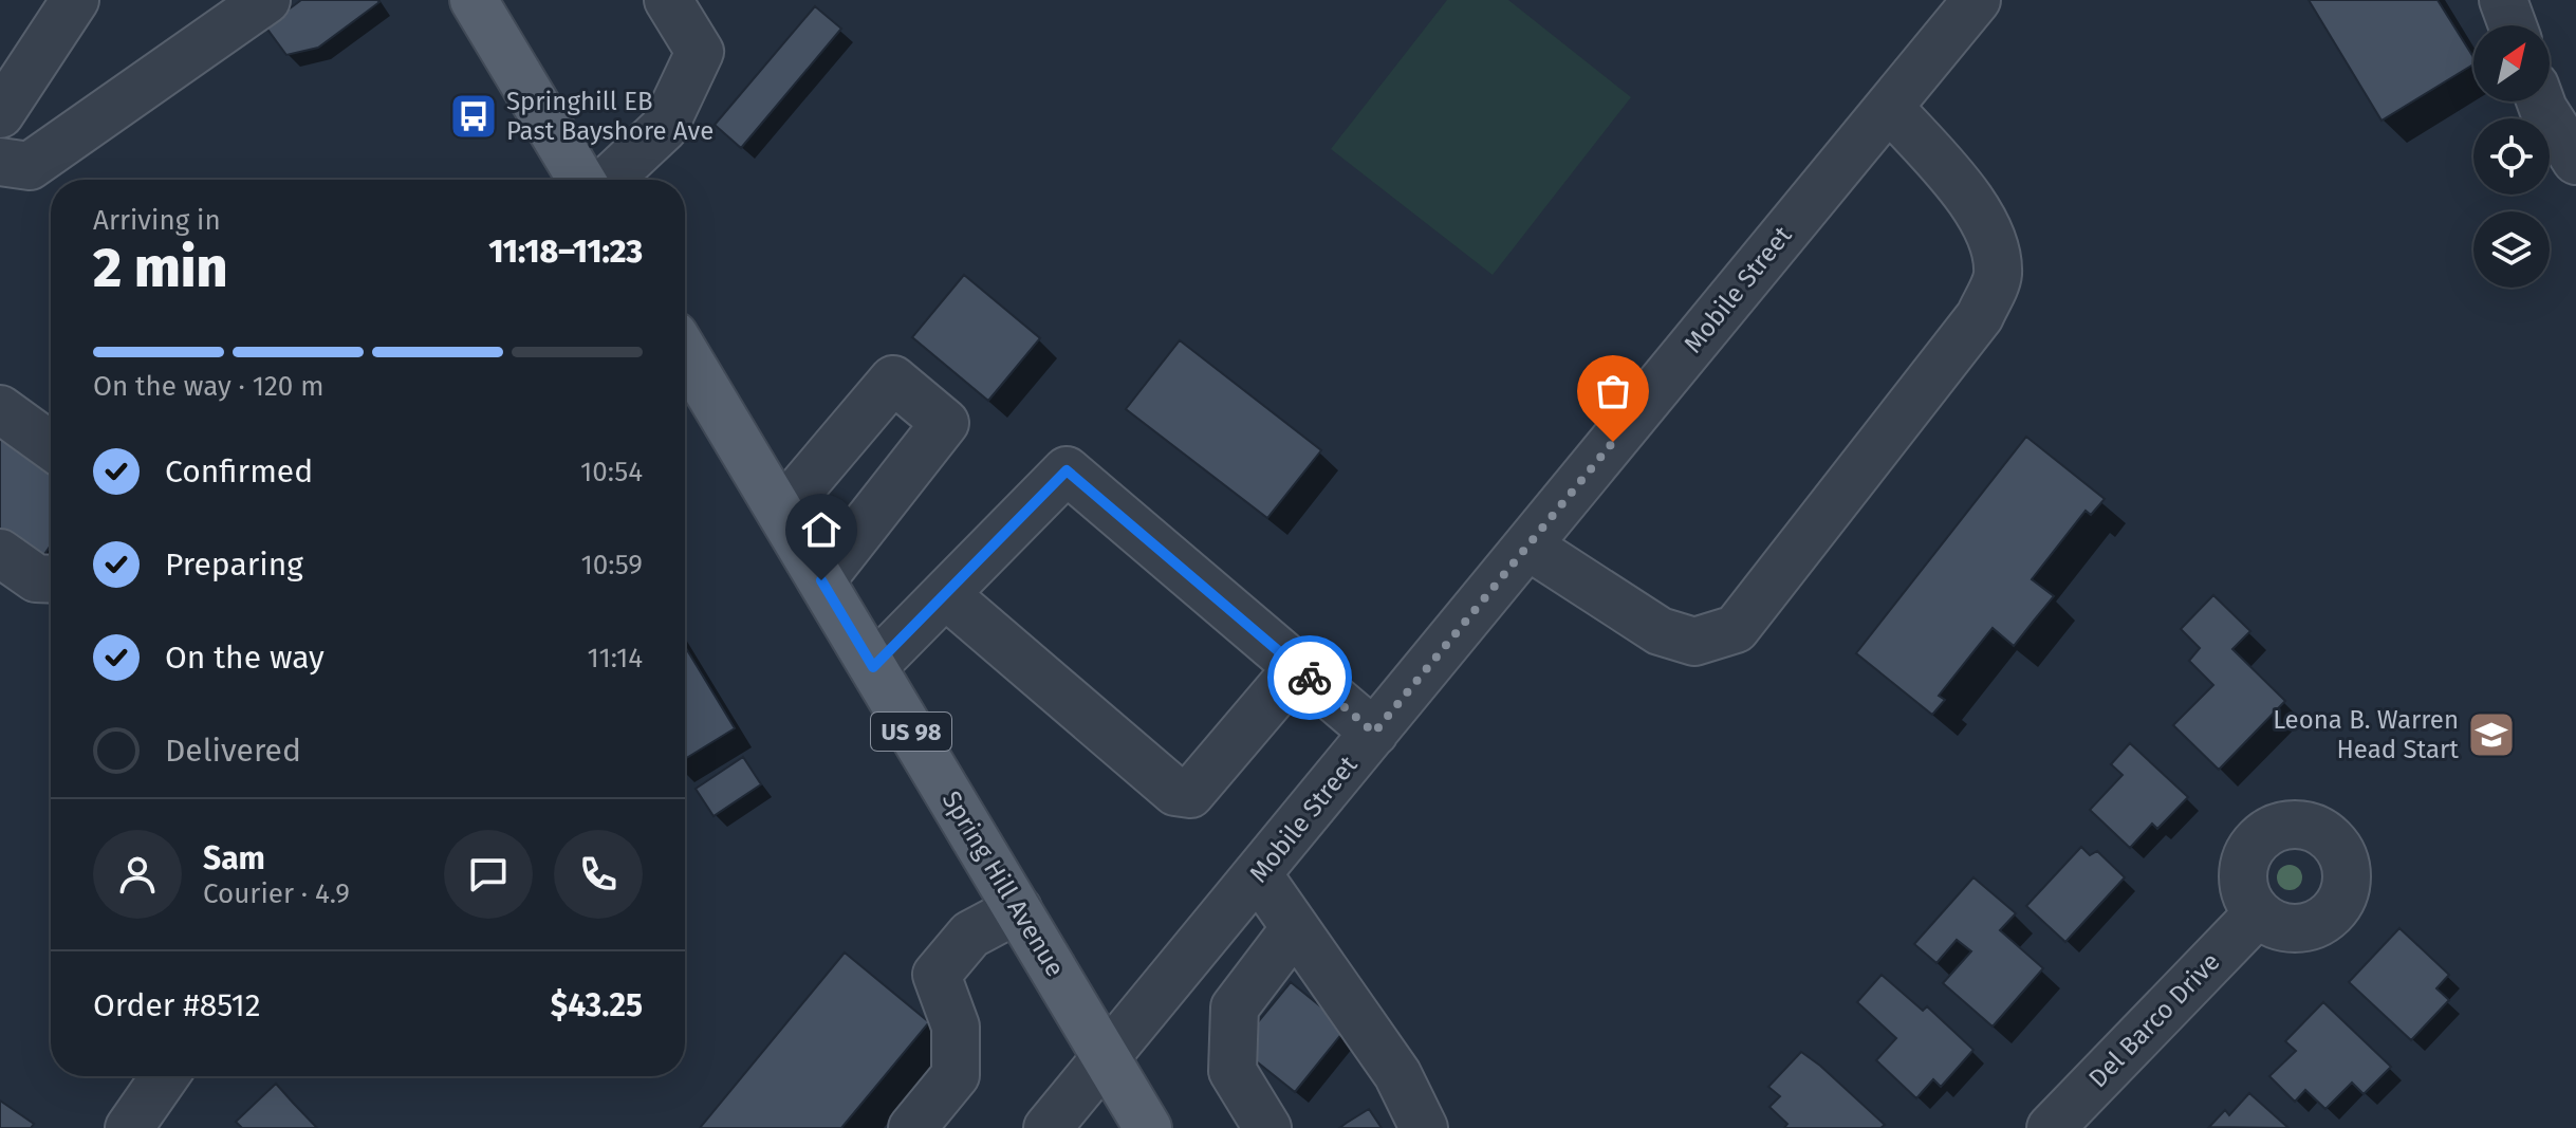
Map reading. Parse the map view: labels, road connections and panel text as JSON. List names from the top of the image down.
{
  "streets": {
    "main road": ["US 98", "Spring Hill Avenue"],
    "street": ["Mobile Street", "Del Barco Drive"]
  },
  "crossings": [
    ["Mobile Street", "Spring Hill Avenue"]
  ],
  "places": {
    "bus stop": ["Springhill EB Past Bayshore Ave"],
    "school or university": ["Leona B. Warren Head Start"]
  },
  "north": "top right",
  "page": {
    "heading": ["2 min", "Arriving in", "11:18–11:23"],
    "panel": [
      "Sam",
      "Courier · 4.9",
      "Order #8512",
      "$43.25"
    ],
    "bar": "On the way · 120 m",
    "list": [
      ["Confirmed", "10:54"],
      ["Preparing", "10:59"],
      ["On the way", "11:14"],
      "Delivered"
    ]
  }
}
